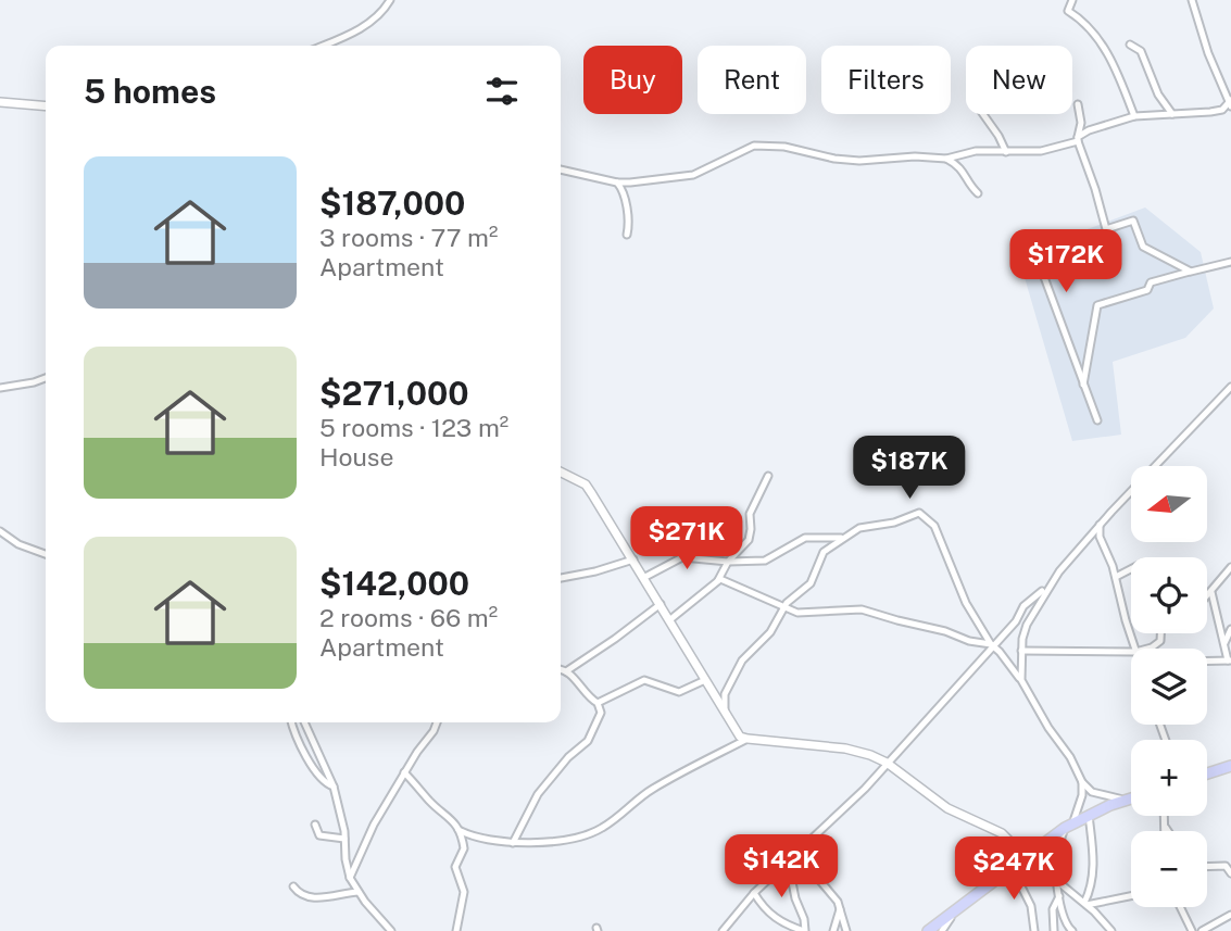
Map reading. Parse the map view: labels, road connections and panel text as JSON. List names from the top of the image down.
{
  "north": "left",
  "page": {
    "chip": [
      "Buy",
      "Rent",
      "Filters",
      "New"
    ],
    "heading": "5 homes",
    "list": [
      {
        "name": "$187,000",
        "note": "3 rooms · 77 m² · Apartment"
      },
      {
        "name": "$271,000",
        "note": "5 rooms · 123 m² · House"
      },
      {
        "name": "$142,000",
        "note": "2 rooms · 66 m² · Apartment"
      }
    ],
    "price": [
      "$172K",
      "$187K",
      "$271K",
      "$142K",
      "$247K"
    ],
    "map_buttons": ["+", "−"]
  }
}
